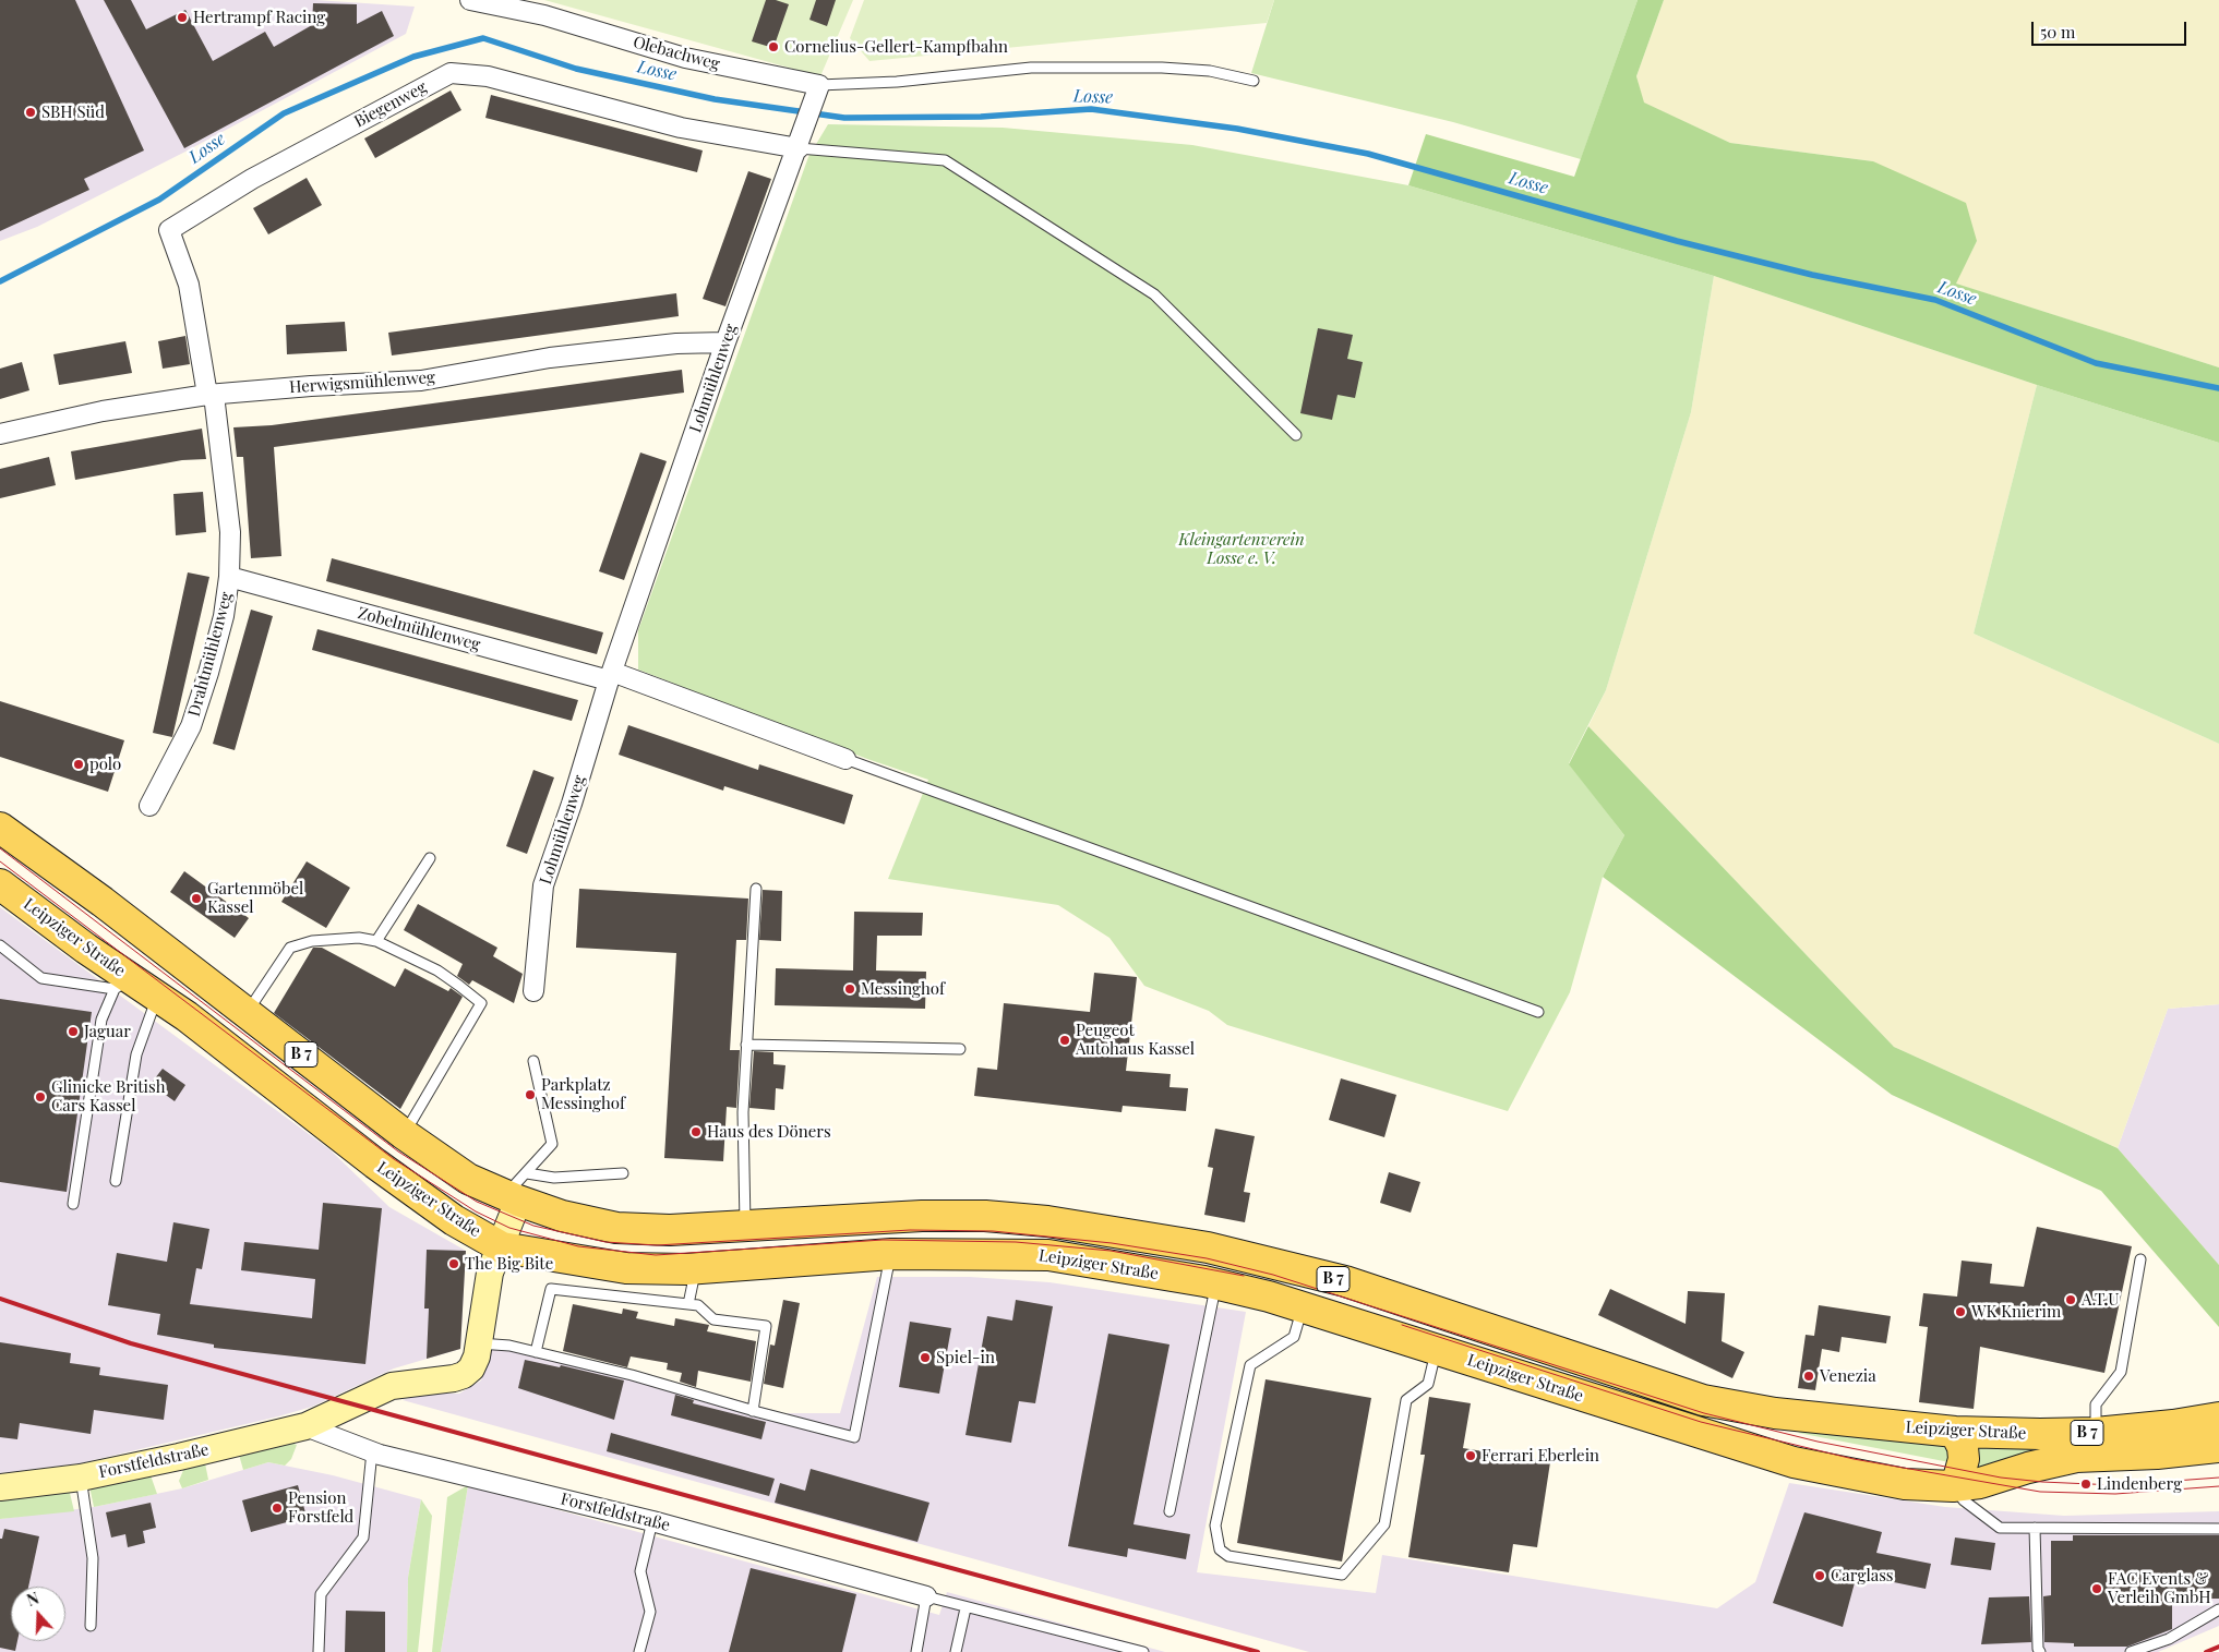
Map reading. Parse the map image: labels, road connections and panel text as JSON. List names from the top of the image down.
{
  "streets": {
    "main road": ["Leipziger Straße", "B 7"],
    "street": [
      "Olebachweg",
      "Biegenweg",
      "Lohmühlenweg",
      "Herwigsmühlenweg",
      "Zobelmühlenweg",
      "Drahtmühlenweg",
      "Forstfeldstraße"
    ]
  },
  "crossings": [
    ["Olebachweg", "Lohmühlenweg"],
    ["Biegenweg", "Lohmühlenweg"],
    ["Biegenweg", "Herwigsmühlenweg"],
    ["Biegenweg", "Drahtmühlenweg"],
    ["Lohmühlenweg", "Herwigsmühlenweg"],
    ["Lohmühlenweg", "Zobelmühlenweg"],
    ["Herwigsmühlenweg", "Drahtmühlenweg"],
    ["Zobelmühlenweg", "Drahtmühlenweg"],
    ["Leipziger Straße", "Forstfeldstraße"]
  ],
  "water": ["Losse"],
  "parks": ["Kleingartenverein Losse e. V."],
  "places": [
    "Hertrampf Racing",
    "Cornelius-Gellert-Kampfbahn",
    "SBH Süd",
    "polo",
    "Gartenmöbel Kassel",
    "Messinghof",
    "Jaguar",
    "Peugeot Autohaus Kassel",
    "Parkplatz Messinghof",
    "Glinicke British Cars Kassel",
    "Haus des Döners",
    "The Big Bite",
    "A.T.U",
    "WK Knierim",
    "Spiel-in",
    "Venezia",
    "Ferrari Eberlein",
    "Lindenberg",
    "Pension Forstfeld",
    "Carglass",
    "FAC Events & Verleih GmbH"
  ],
  "scale_bar": "50 m",
  "north": "top"
}
